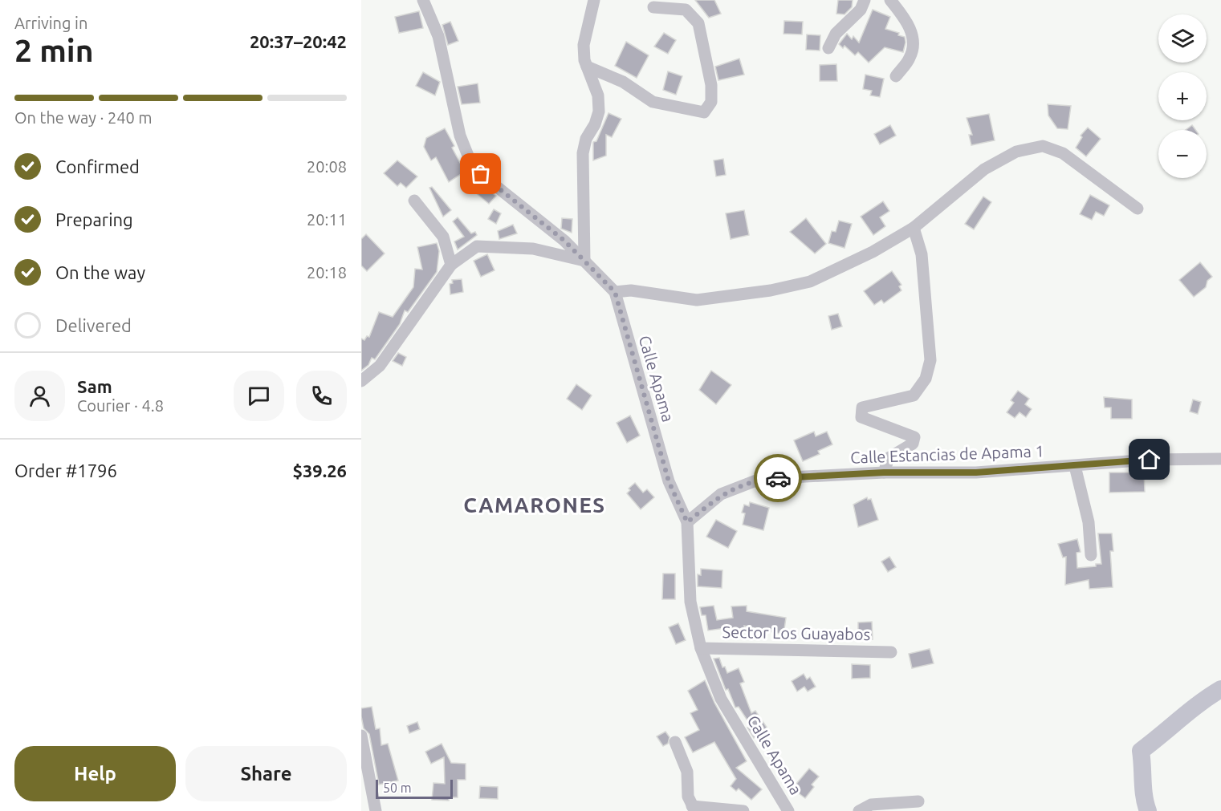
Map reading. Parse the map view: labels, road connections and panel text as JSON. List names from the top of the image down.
{
  "streets": {
    "street": ["Calle Apama", "Calle Estancias de Apama 1", "Sector Los Guayabos"]
  },
  "crossings": [
    ["Calle Apama", "Calle Estancias de Apama 1"],
    ["Calle Apama", "Sector Los Guayabos"]
  ],
  "districts": ["CAMARONES"],
  "scale_bar": "50 m",
  "page": {
    "heading": ["2 min", "Arriving in", "20:37–20:42"],
    "panel": [
      "Sam",
      "Courier · 4.8",
      "Order #1796",
      "$39.26"
    ],
    "map_buttons": ["+", "−"],
    "bar": "On the way · 240 m",
    "list": [
      ["Confirmed", "20:08"],
      ["Preparing", "20:11"],
      ["On the way", "20:18"],
      "Delivered"
    ],
    "buttons": ["Help", "Share"],
    "scale": "50 m"
  }
}
